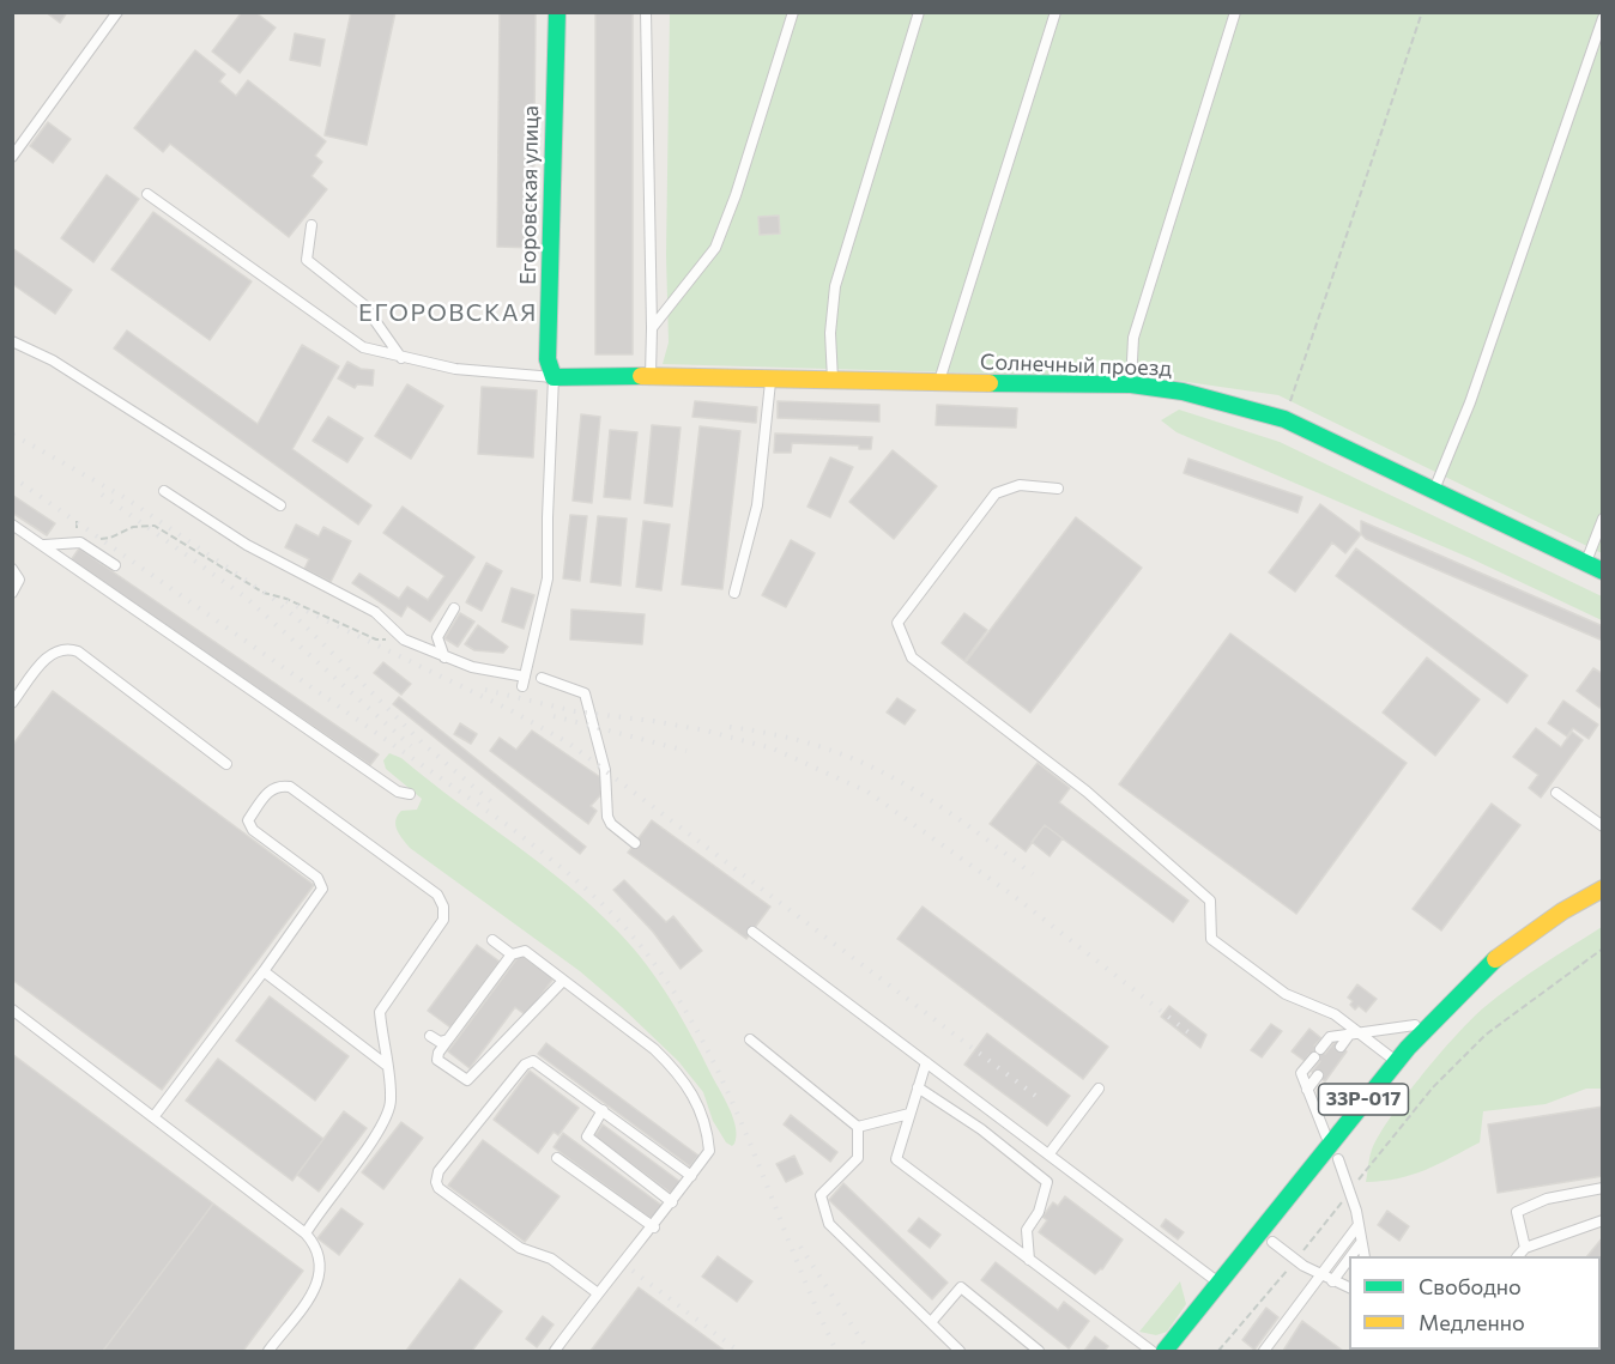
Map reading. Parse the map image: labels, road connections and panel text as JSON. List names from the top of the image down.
{
  "streets": {
    "main road": ["Егоровская улица", "Солнечный проезд", "33Р-017"]
  },
  "crossings": [
    ["Егоровская улица", "Солнечный проезд"]
  ],
  "districts": ["ЕГОРОВСКАЯ"],
  "legend": ["Свободно", "Медленно"]
}
